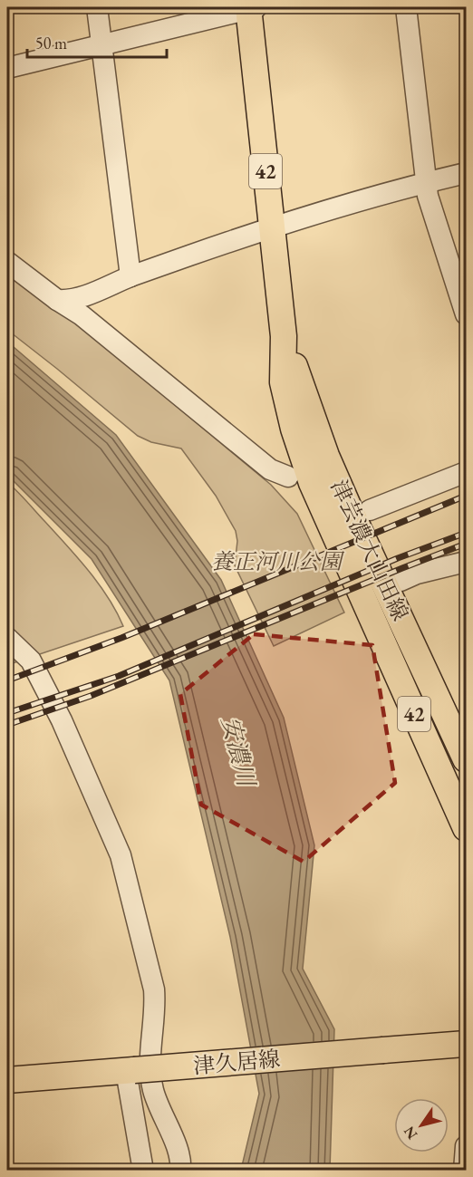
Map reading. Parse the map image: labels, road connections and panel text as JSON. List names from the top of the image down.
{
  "streets": {
    "main road": ["42", "津芸濃大山田線", "津久居線"]
  },
  "water": ["安濃川"],
  "parks": ["養正河川公園"],
  "scale_bar": "50 m",
  "north": "bottom left"
}
